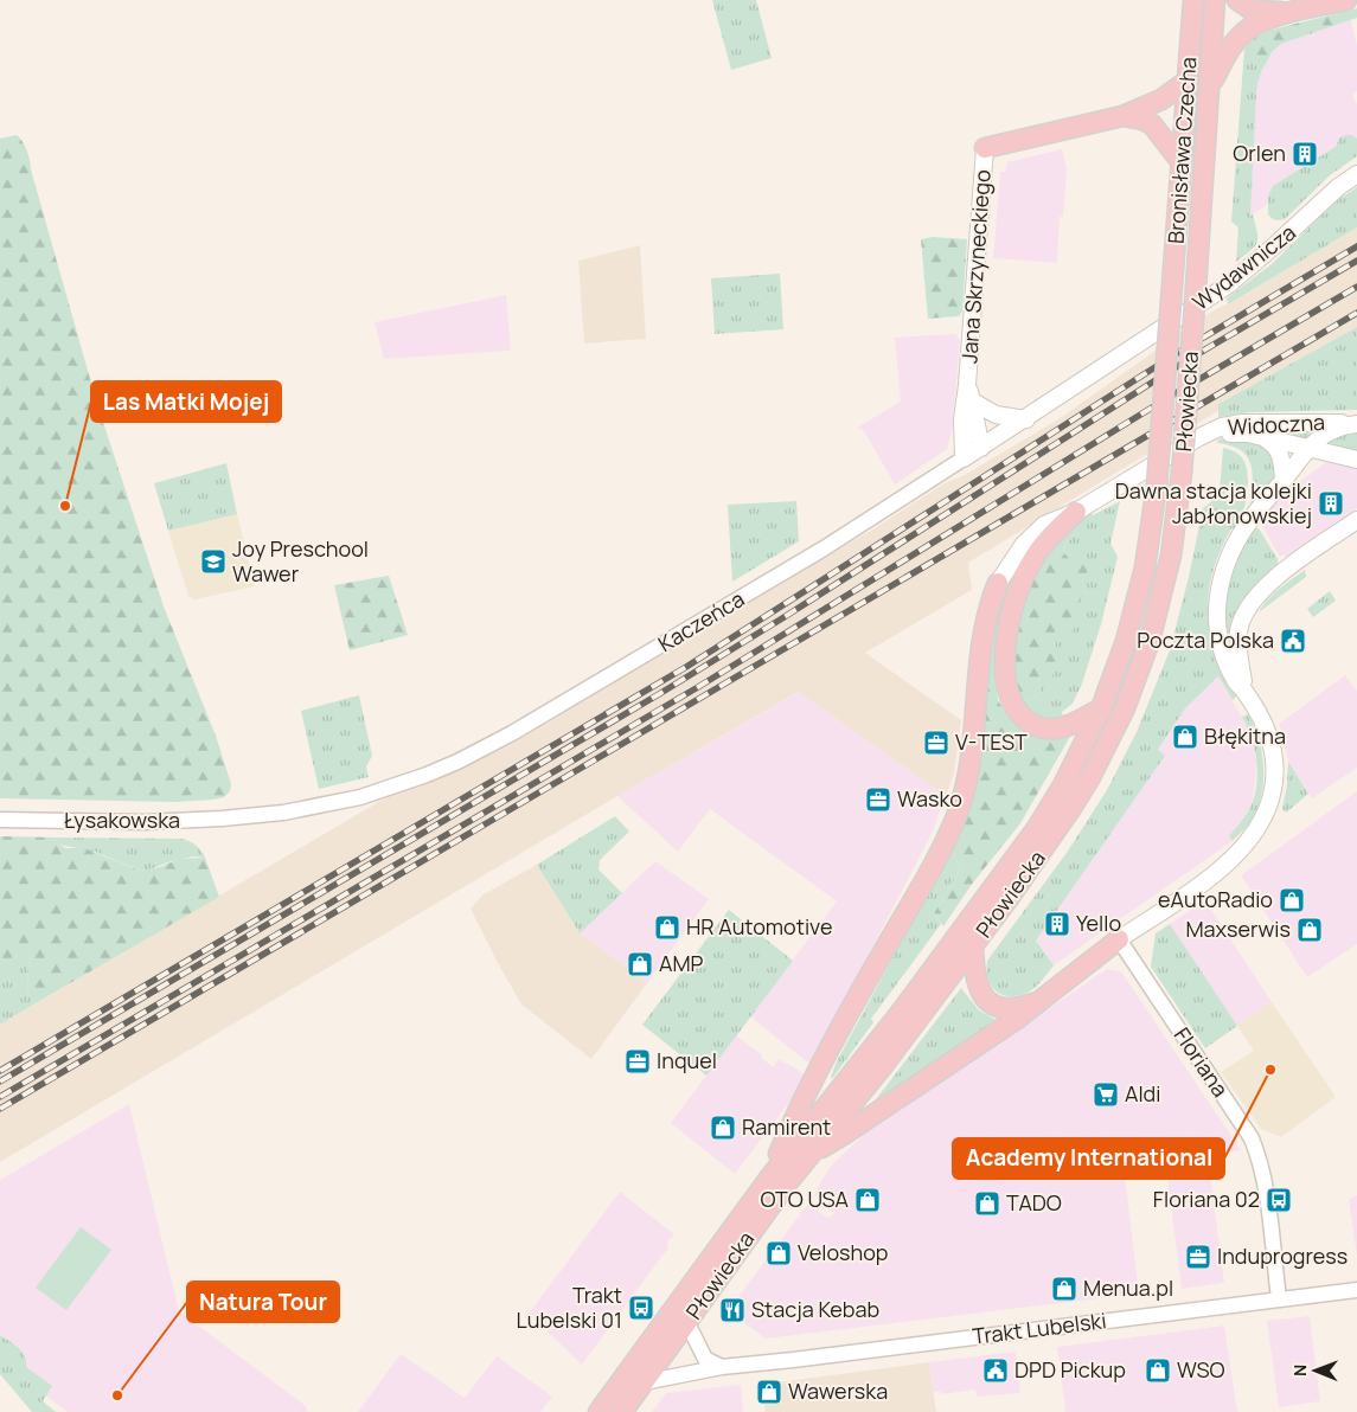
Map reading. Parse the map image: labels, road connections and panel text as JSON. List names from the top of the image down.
{
  "streets": {
    "main road": [
      "Bronisława Czecha",
      "Jana Skrzyneckiego",
      "Wydawnicza",
      "Płowiecka",
      "Widoczna",
      "Kaczeńca"
    ],
    "street": ["Łysakowska", "Floriana", "Trakt Lubelski"]
  },
  "crossings": [
    ["Bronisława Czecha", "Płowiecka"],
    ["Jana Skrzyneckiego", "Kaczeńca"],
    ["Wydawnicza", "Kaczeńca"],
    ["Płowiecka", "Trakt Lubelski"],
    ["Widoczna", "Floriana"],
    ["Kaczeńca", "Łysakowska"],
    ["Floriana", "Trakt Lubelski"]
  ],
  "places": {
    "building": ["Orlen", "Dawna stacja kolejki Jabłonowskiej", "Yello"],
    "other": ["Las Matki Mojej", "Academy International", "Natura Tour"],
    "school or university": ["Joy Preschool Wawer"],
    "public building": ["Poczta Polska", "DPD Pickup"],
    "shop": [
      "Błękitna",
      "eAutoRadio",
      "HR Automotive",
      "Maxserwis",
      "AMP",
      "Ramirent",
      "OTO USA",
      "TADO",
      "Veloshop",
      "Menua.pl",
      "WSO",
      "Wawerska"
    ],
    "office": [
      "V-TEST",
      "Wasko",
      "Inquel",
      "Induprogress"
    ],
    "supermarket": ["Aldi"],
    "bus stop": ["Floriana 02", "Trakt Lubelski 01"],
    "restaurant": ["Stacja Kebab"]
  },
  "north": "left"
}
